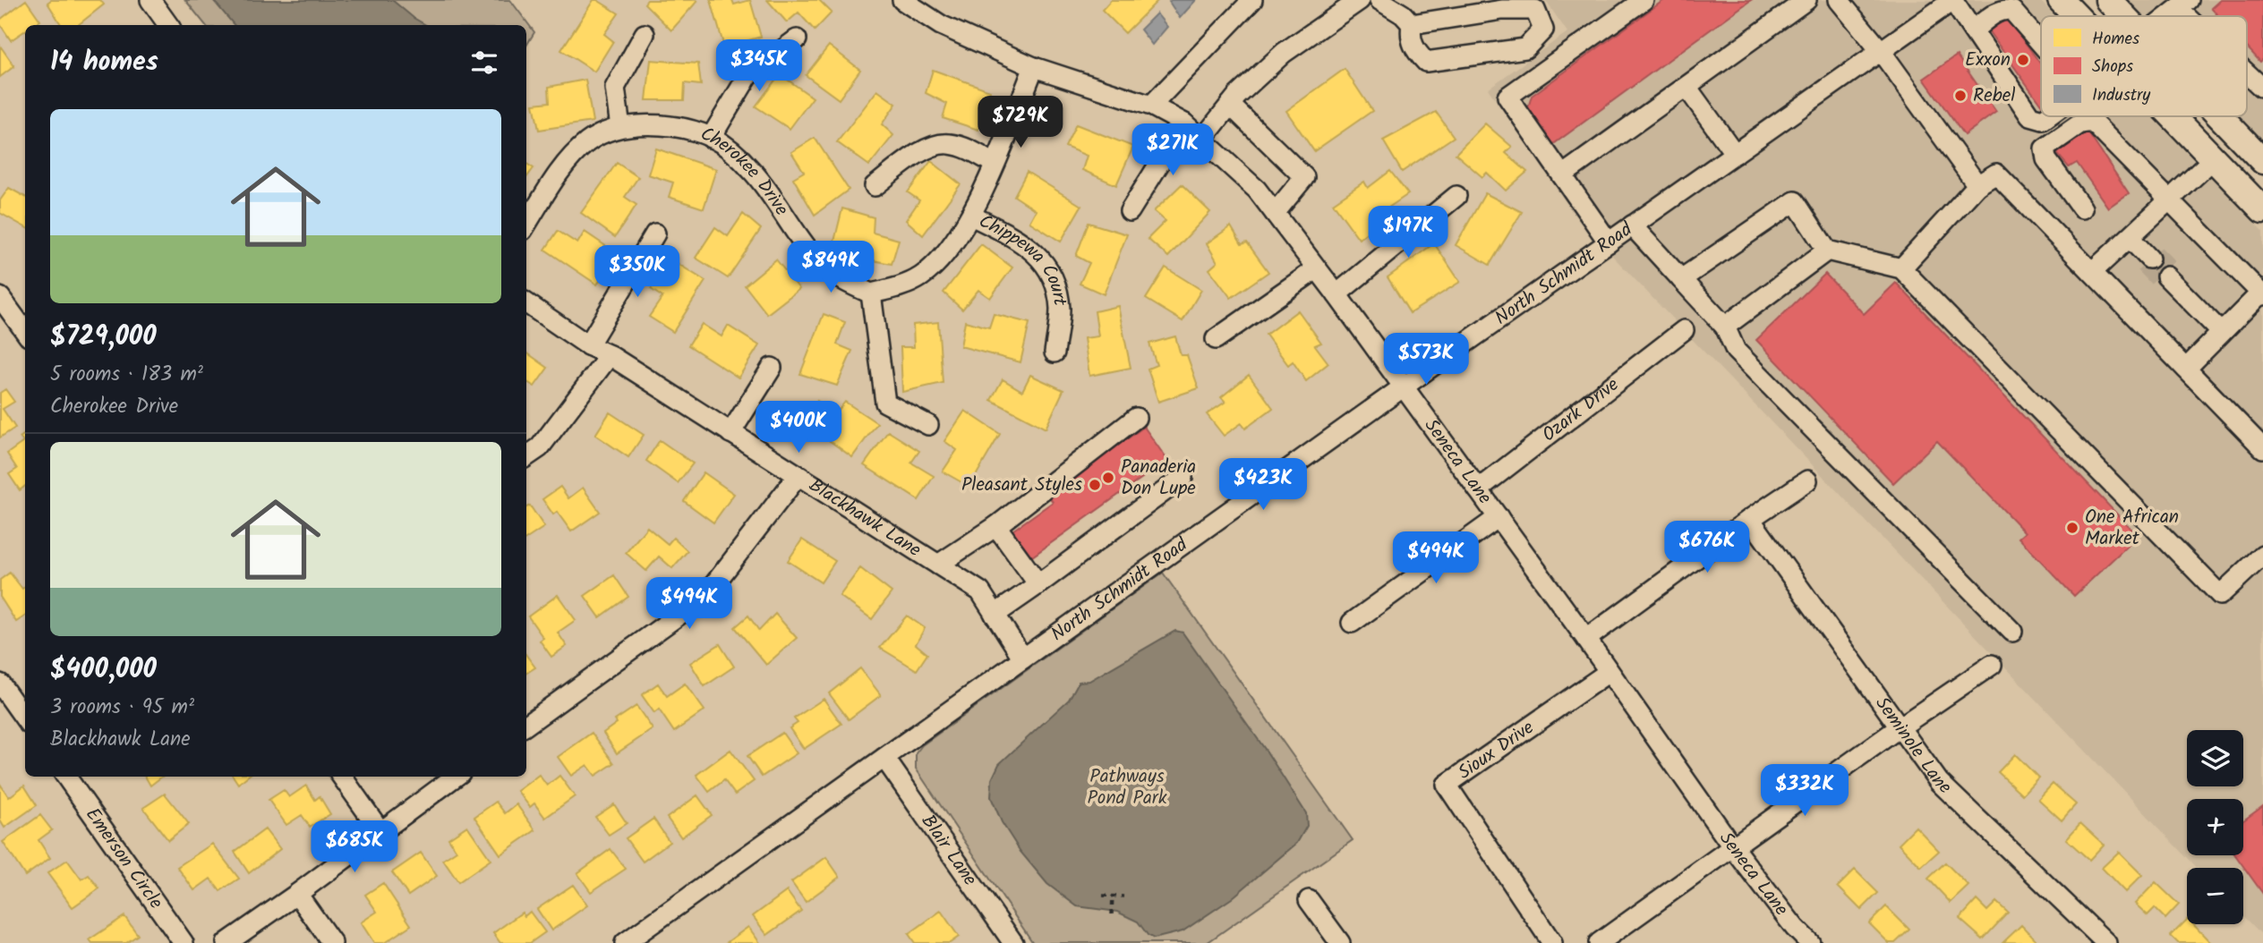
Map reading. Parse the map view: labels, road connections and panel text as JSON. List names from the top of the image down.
{
  "streets": {
    "street": [
      "Cherokee Drive",
      "Chippewa Court",
      "North Schmidt Road",
      "Ozark Drive",
      "Seneca Lane",
      "Blackhawk Lane",
      "Seminole Lane",
      "Sioux Drive",
      "Blair Lane",
      "Emerson Circle"
    ]
  },
  "crossings": [
    ["North Schmidt Road", "Seneca Lane"],
    ["North Schmidt Road", "Blackhawk Lane"],
    ["North Schmidt Road", "Blair Lane"],
    ["Ozark Drive", "Seneca Lane"],
    ["Seneca Lane", "Sioux Drive"]
  ],
  "parks": ["Pathways Pond Park"],
  "places": [
    "Exxon",
    "Rebel",
    "Panaderia Don Lupe",
    "Pleasant Styles",
    "One African Market"
  ],
  "legend": ["Homes", "Shops", "Industry"],
  "page": {
    "heading": "14 homes",
    "price": [
      "$345K",
      "$729K",
      "$271K",
      "$197K",
      "$849K",
      "$350K",
      "$573K",
      "$400K",
      "$423K",
      "$676K",
      "$494K",
      "$494K",
      "$332K",
      "$685K"
    ],
    "list": [
      {
        "name": "$729,000",
        "note": "5 rooms · 183 m² · Cherokee Drive"
      },
      {
        "name": "$400,000",
        "note": "3 rooms · 95 m² · Blackhawk Lane"
      }
    ],
    "map_buttons": ["+", "−"]
  }
}
